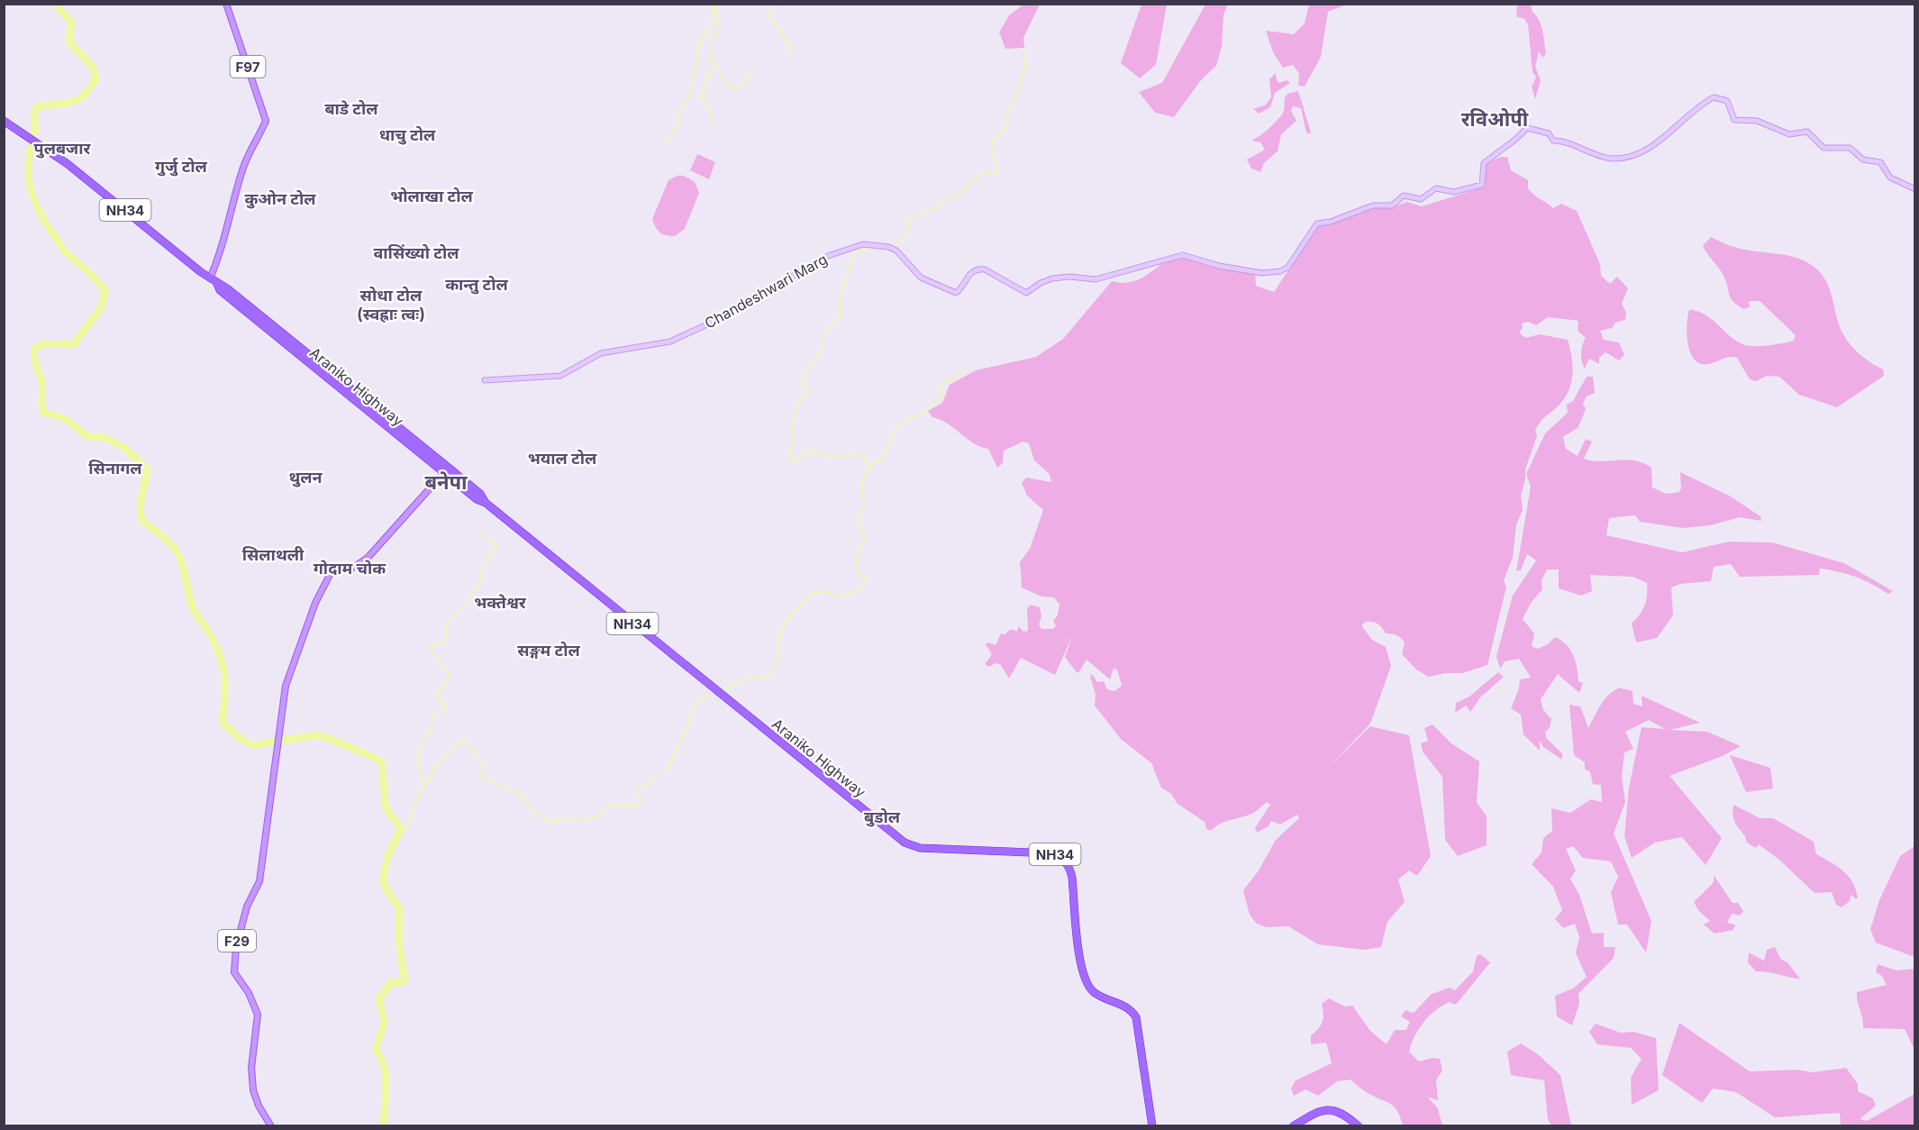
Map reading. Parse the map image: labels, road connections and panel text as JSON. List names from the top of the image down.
{
  "streets": {
    "highway": ["NH34", "Araniko Highway"],
    "main road": ["F97", "Chandeshwari Marg", "F29"]
  },
  "crossings": [
    ["F97", "Araniko Highway"],
    ["Araniko Highway", "F29"]
  ],
  "districts": [
    "बाडे टोल",
    "रविओपी",
    "धाचु टोल",
    "पुलबजार",
    "गुर्जु टोल",
    "भोलाखा टोल",
    "कुओन टोल",
    "वासिंख्यो टोल",
    "कान्तु टोल",
    "सोधा टोल (स्वह्राः त्वः)",
    "भयाल टोल",
    "सिनागल",
    "थुलन",
    "बनेपा",
    "सिलाथली",
    "गाेदाम चाेक",
    "भक्तेश्वर",
    "सङ्गम टोल",
    "बुडोल"
  ]
}
